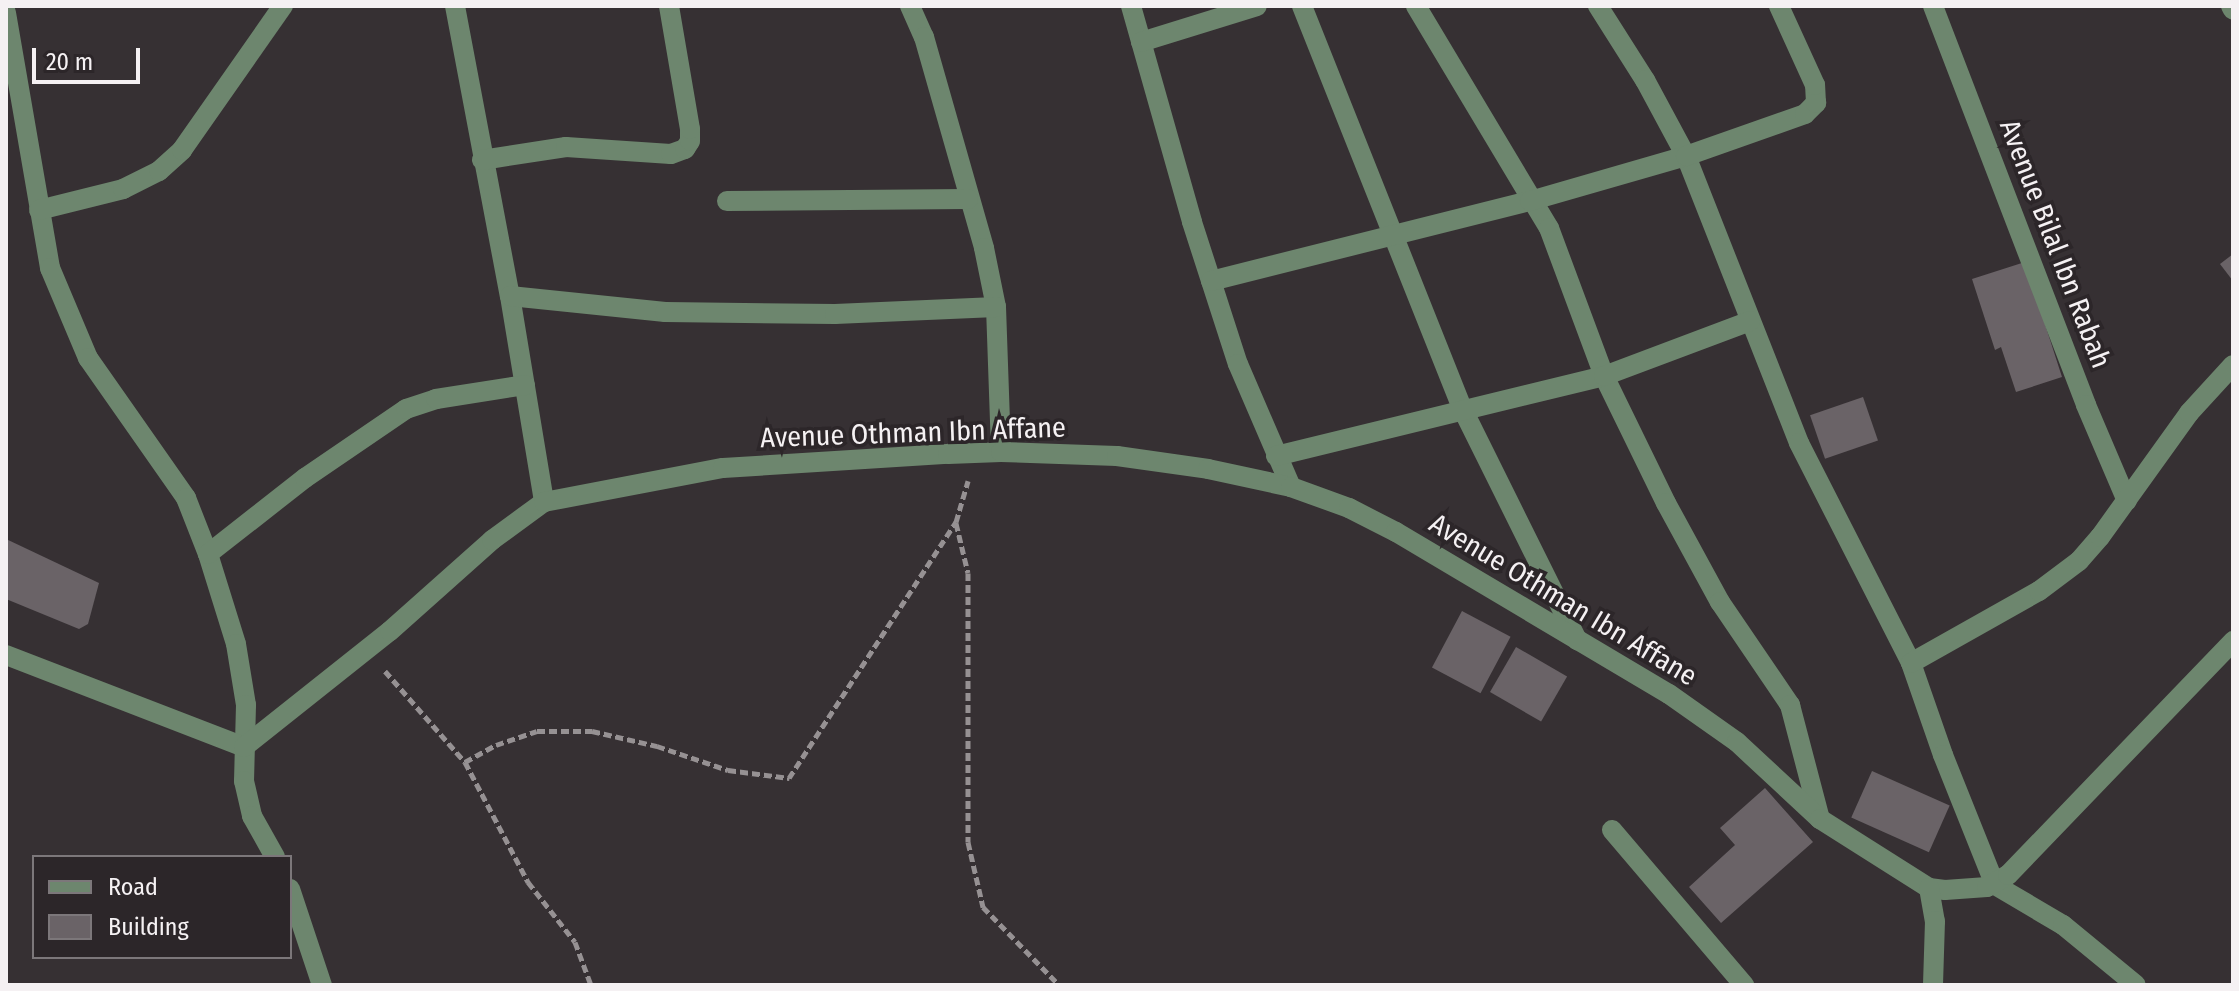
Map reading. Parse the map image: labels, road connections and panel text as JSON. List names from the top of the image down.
{
  "streets": {
    "street": ["Avenue Bilal Ibn Rabah", "Avenue Othman Ibn Affane"]
  },
  "legend": ["Road", "Building"],
  "scale_bar": "20 m"
}
